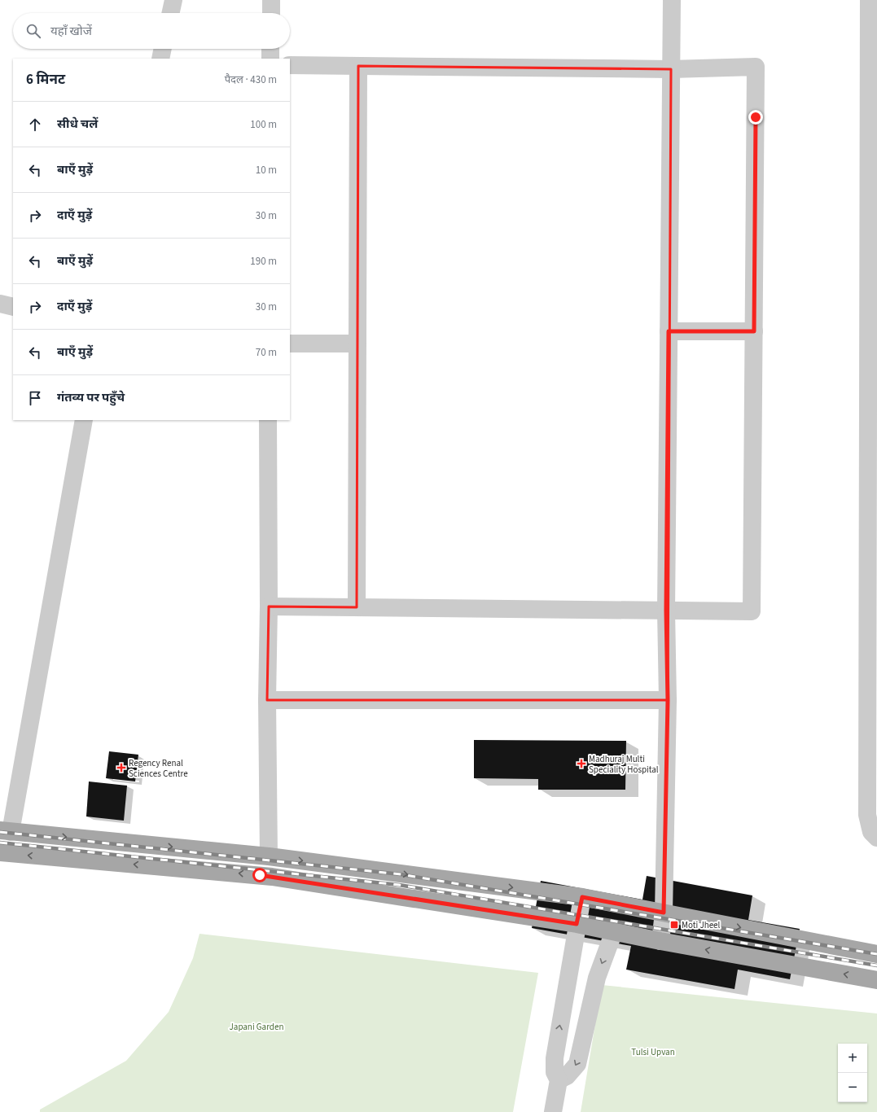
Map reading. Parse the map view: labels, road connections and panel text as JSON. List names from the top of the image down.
{
  "parks": ["Japani Garden", "Tulsi Upvan"],
  "places": {
    "health": ["Madhuraj Multi Speciality Hospital", "Regency Renal Sciences Centre"],
    "transit": ["Moti Jheel"]
  },
  "page": {
    "search": "यहाँ खोजें",
    "heading": ["6 मिनट", "पैदल · 430 m"],
    "list": [
      ["सीधे चलें", "100 m"],
      ["बाएँ मुड़ें", "10 m"],
      ["दाएँ मुड़ें", "30 m"],
      ["बाएँ मुड़ें", "190 m"],
      ["दाएँ मुड़ें", "30 m"],
      ["बाएँ मुड़ें", "70 m"],
      "गंतव्य पर पहुँचे"
    ],
    "map_buttons": ["+", "−"]
  }
}
